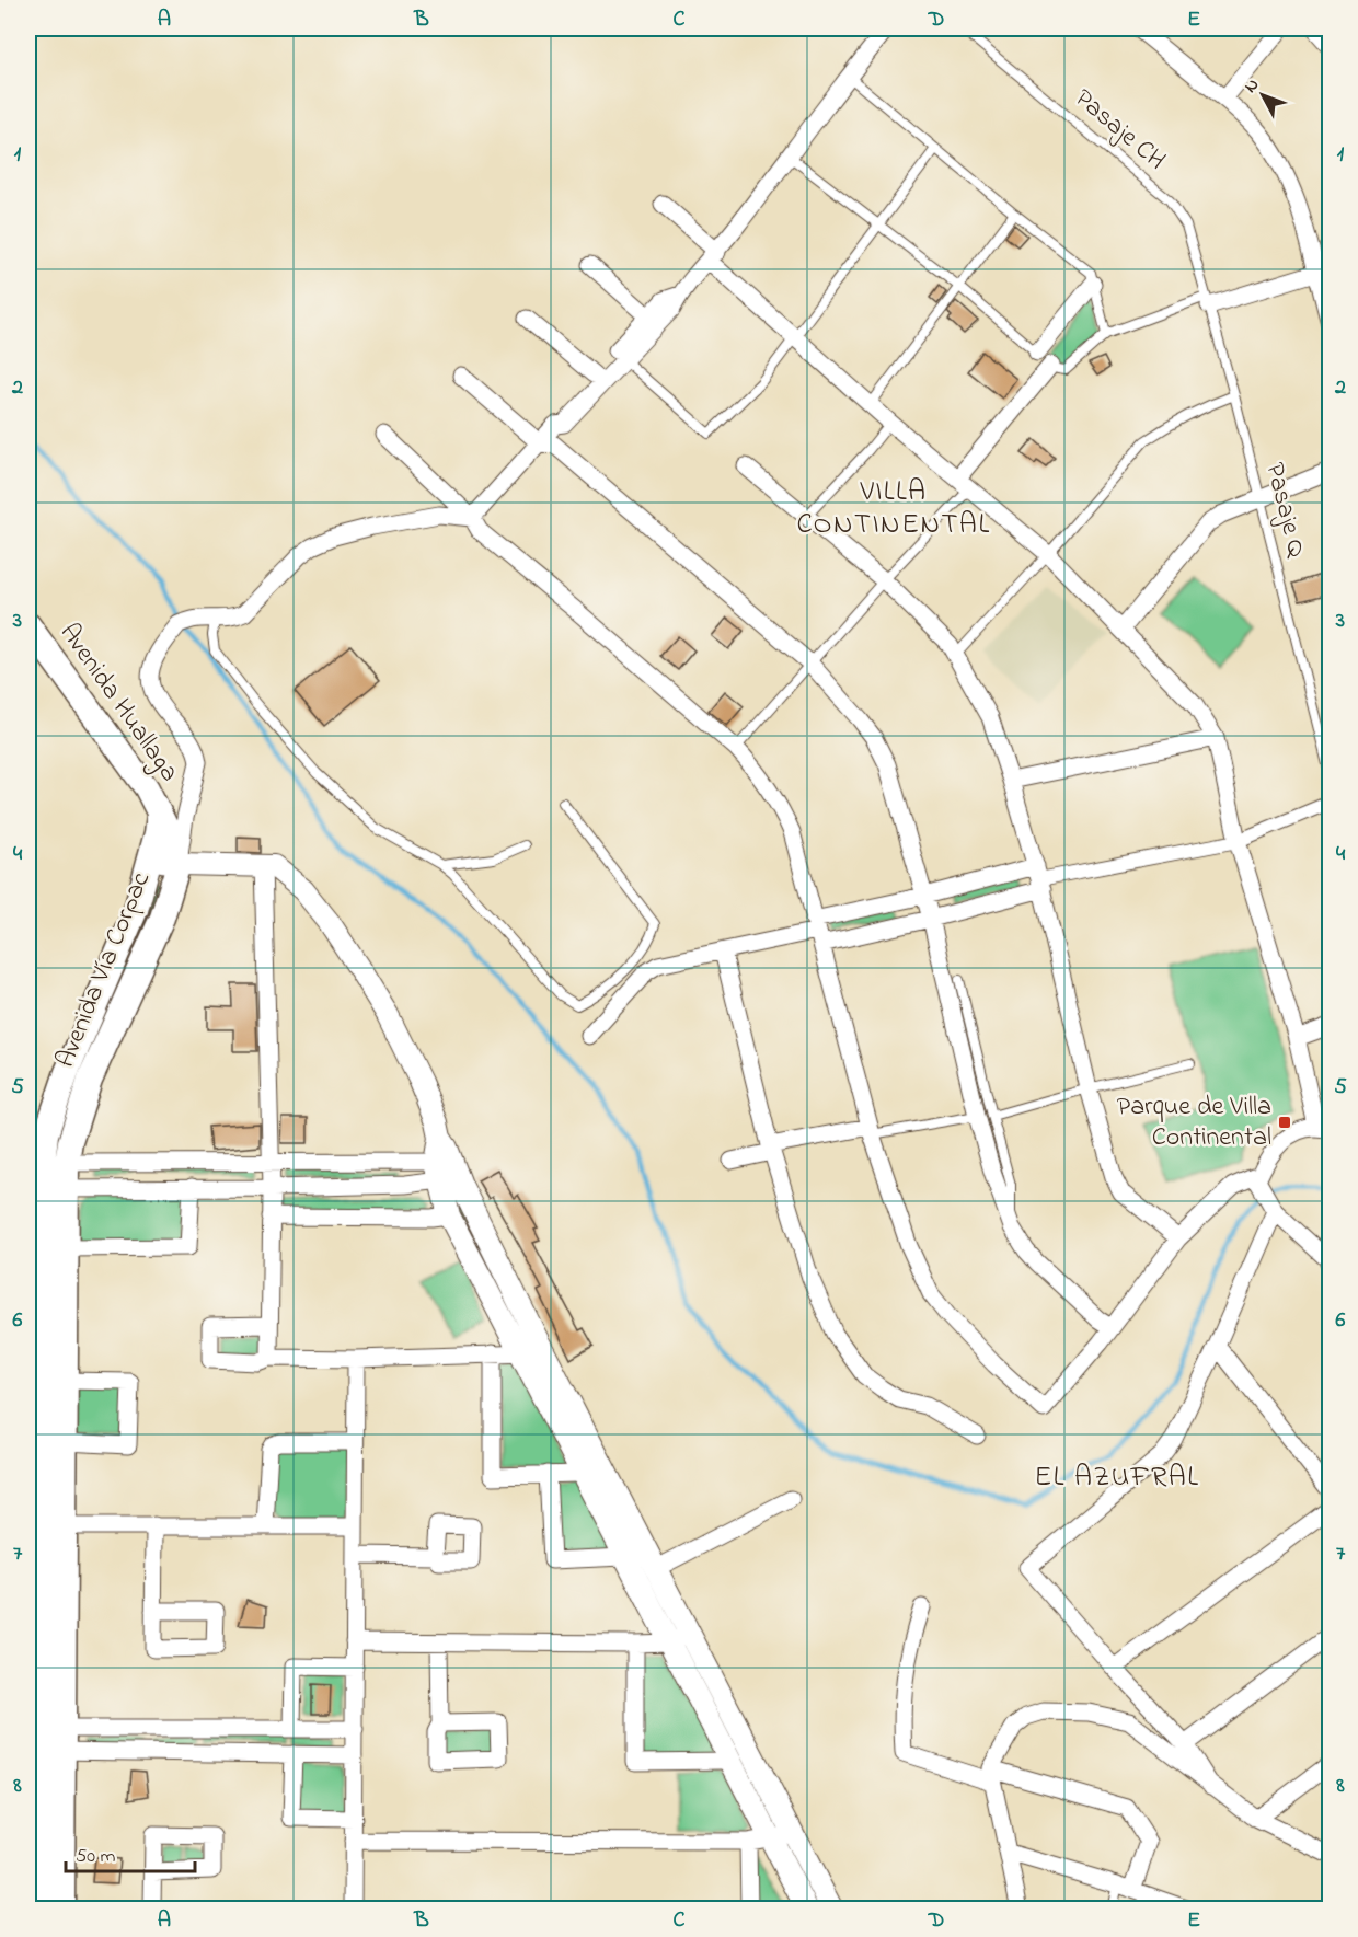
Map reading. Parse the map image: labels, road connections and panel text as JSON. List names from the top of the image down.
{
  "streets": {
    "main road": ["Avenida Huallaga", "Avenida Vía Corpac"],
    "lane": ["Pasaje CH", "Pasaje Q"]
  },
  "crossings": [
    ["Pasaje CH", "Pasaje Q"],
    ["Avenida Huallaga", "Avenida Vía Corpac"]
  ],
  "districts": ["VILLA CONTINENTAL", "EL AZUFRAL"],
  "places": {
    "transit": ["Parque de Villa Continental"]
  },
  "scale_bar": "50 m",
  "north": "top left",
  "grid": {
    "columns": [
      "A",
      "B",
      "C",
      "D",
      "E"
    ],
    "rows": [
      "1",
      "2",
      "3",
      "4",
      "5",
      "6",
      "7",
      "8"
    ]
  }
}
